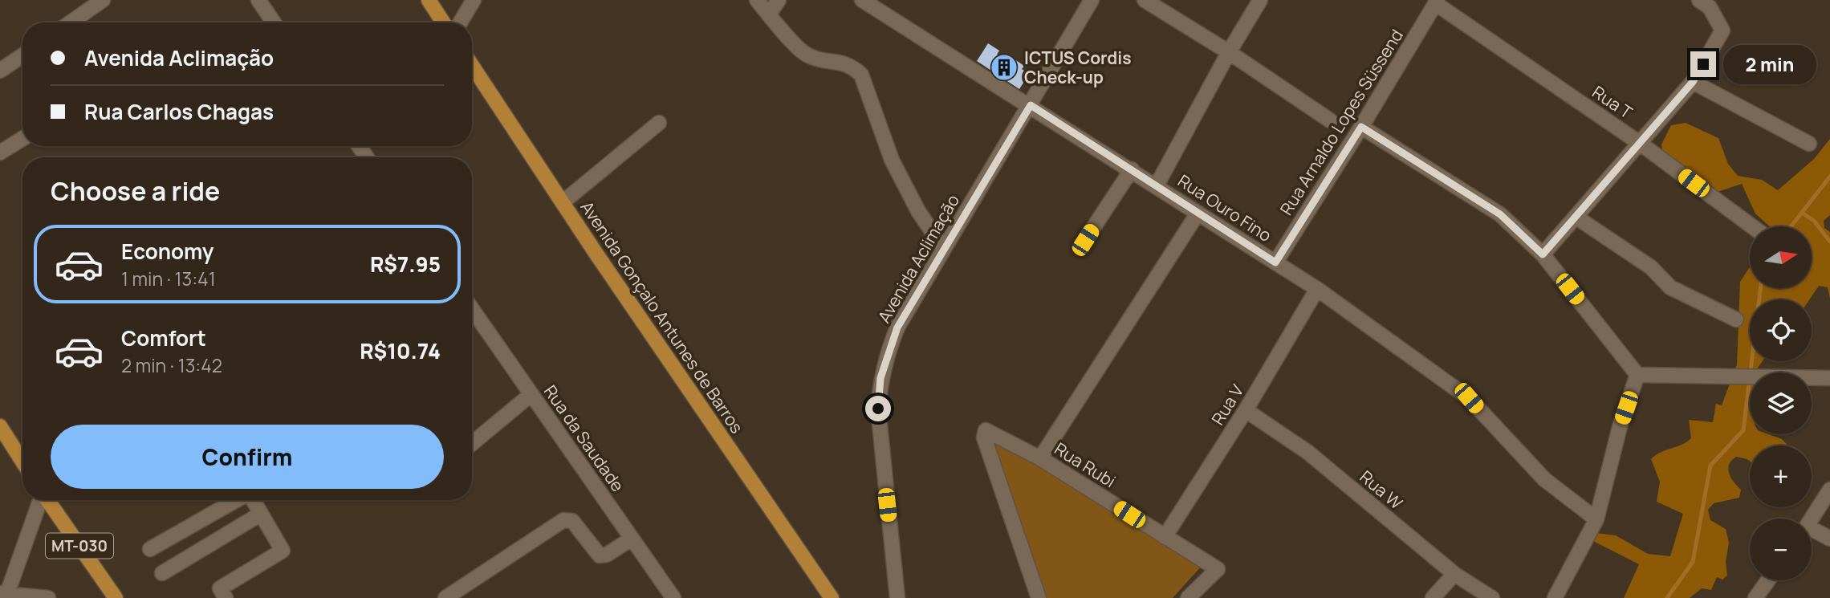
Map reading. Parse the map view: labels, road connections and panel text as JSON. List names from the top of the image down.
{
  "streets": {
    "main road": ["Avenida Gonçalo Antunes de Barros", "MT-030"],
    "street": [
      "Rua T",
      "Rua Arnaldo Lopes Süssend",
      "Rua Ouro Fino",
      "Avenida Aclimação",
      "Rua V",
      "Rua da Saudade",
      "Rua Rubi",
      "Rua W"
    ]
  },
  "crossings": [
    ["Rua T", "Rua Arnaldo Lopes Süssend"],
    ["Rua Arnaldo Lopes Süssend", "Rua Ouro Fino"],
    ["Rua Ouro Fino", "Avenida Aclimação"],
    ["Rua Ouro Fino", "Rua V"],
    ["Rua V", "Rua Rubi"],
    ["Rua V", "Rua W"]
  ],
  "places": {
    "building": ["ICTUS Cordis Check-up"]
  },
  "north": "right",
  "page": {
    "banner": ["Avenida Aclimação", "Rua Carlos Chagas"],
    "bubble": "2 min",
    "heading": "Choose a ride",
    "list": [
      {
        "name": "Economy",
        "note": "1 min · 13:41",
        "value": "R$7.95"
      },
      {
        "name": "Comfort",
        "note": "2 min · 13:42",
        "value": "R$10.74"
      }
    ],
    "map_buttons": ["+", "−"],
    "buttons": "Confirm"
  }
}
